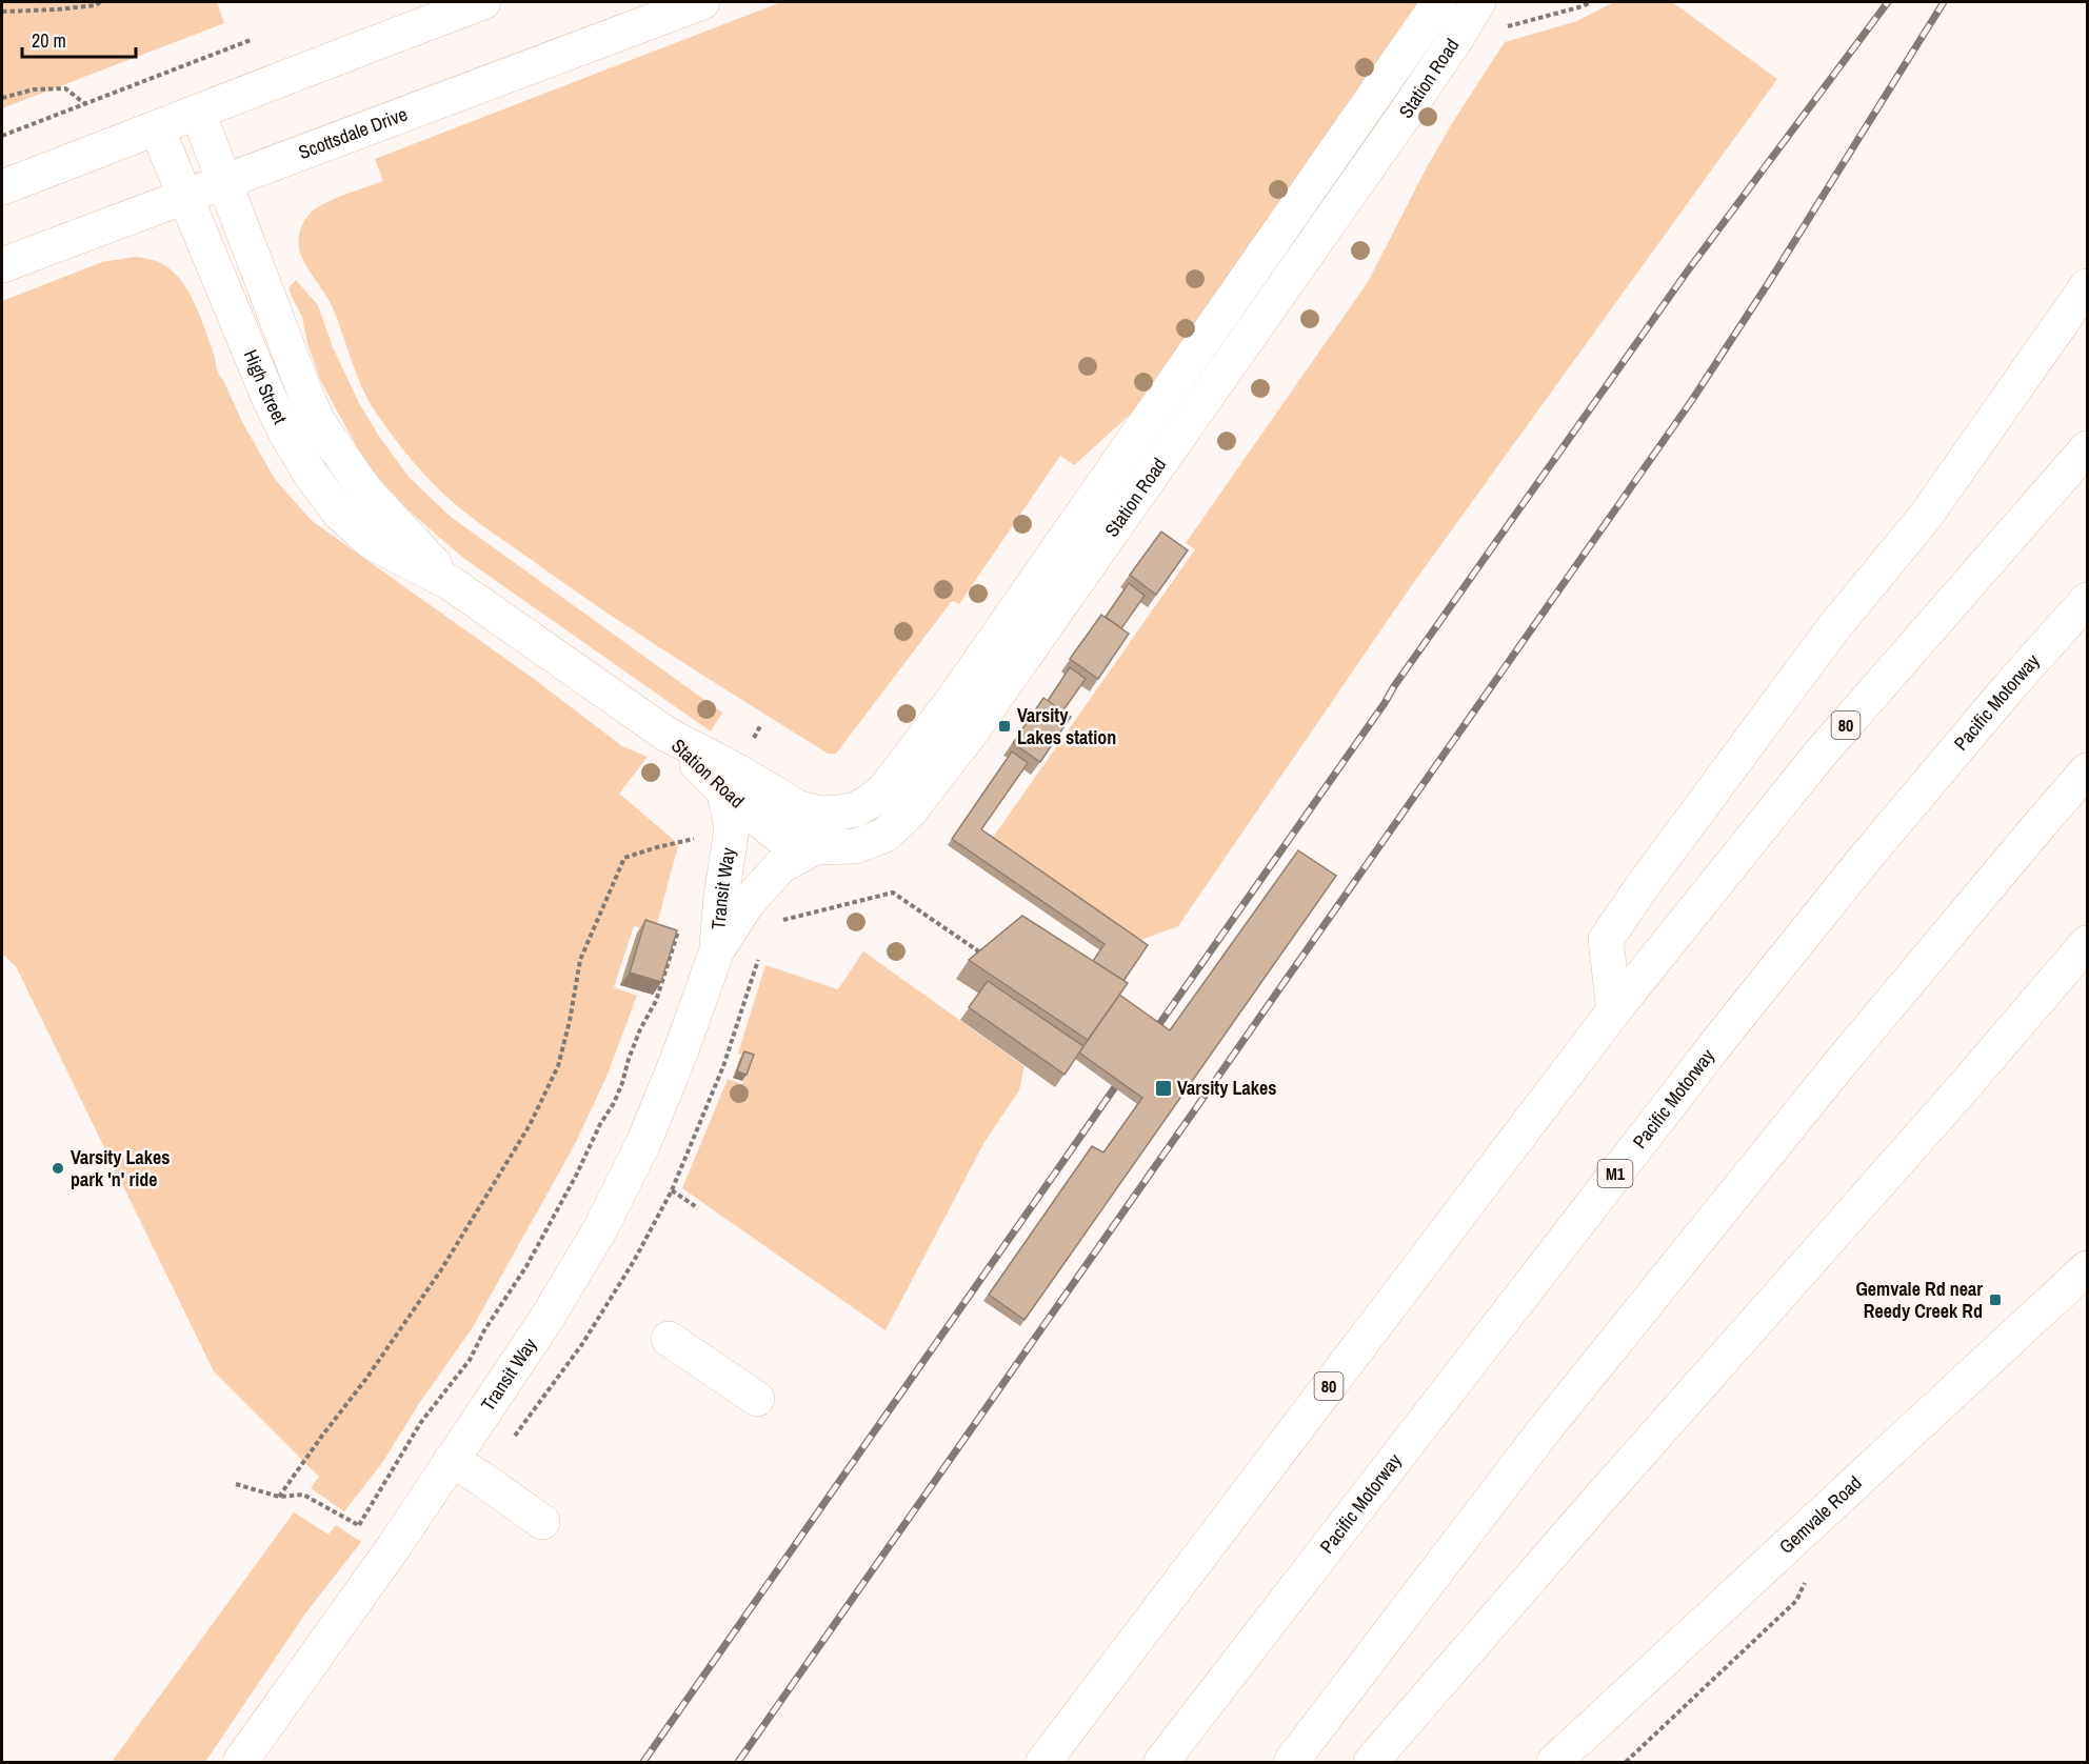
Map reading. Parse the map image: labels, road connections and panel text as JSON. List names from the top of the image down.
{
  "streets": {
    "main road": [
      "Station Road",
      "Scottsdale Drive",
      "High Street",
      "Pacific Motorway",
      "80",
      "Transit Way",
      "M1",
      "Gemvale Road"
    ]
  },
  "crossings": [
    ["Station Road", "High Street"],
    ["Station Road", "Transit Way"],
    ["Scottsdale Drive", "High Street"]
  ],
  "places": {
    "transit": ["Varsity Lakes station", "Varsity Lakes", "Gemvale Rd near Reedy Creek Rd"],
    "other": ["Varsity Lakes park 'n' ride"]
  },
  "scale_bar": "20 m"
}
